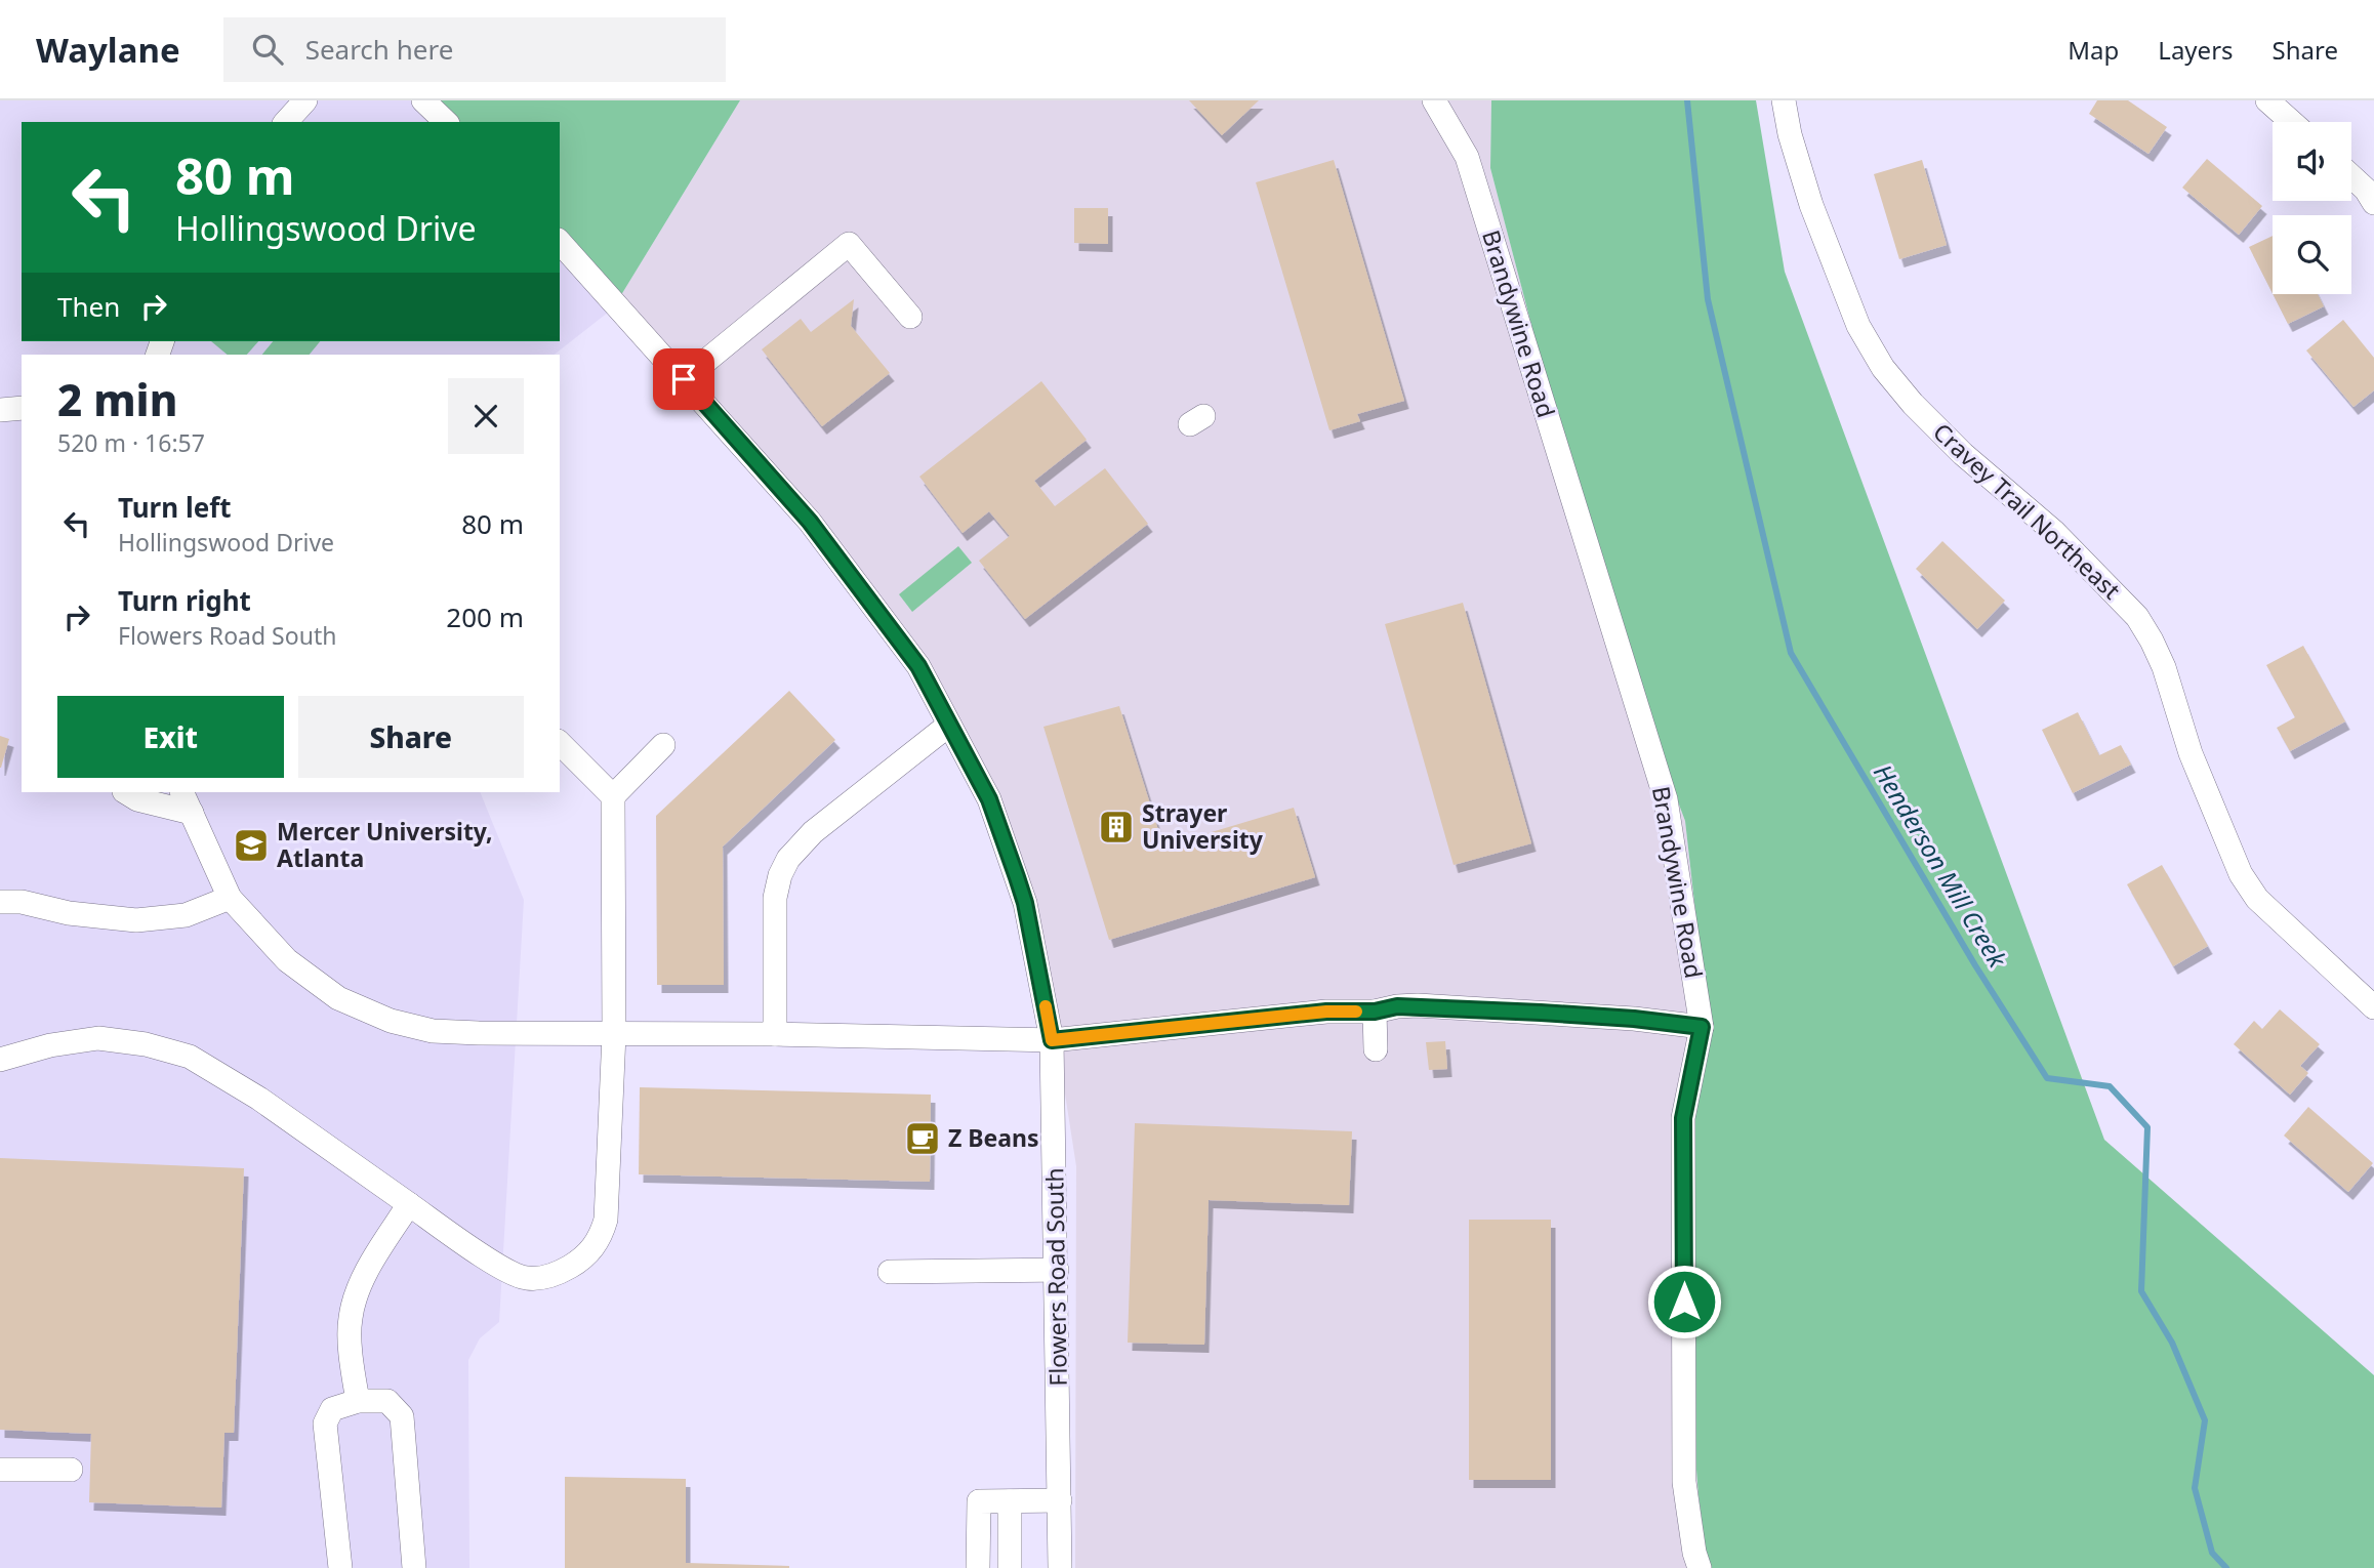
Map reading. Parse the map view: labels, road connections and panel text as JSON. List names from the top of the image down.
{
  "streets": {
    "street": ["Brandywine Road", "Cravey Trail Northeast", "Flowers Road South"]
  },
  "water": ["Henderson Mill Creek"],
  "places": {
    "building": ["Strayer University"],
    "school or university": ["Mercer University, Atlanta"],
    "cafe": ["Z Beans"]
  },
  "page": {
    "header": "Waylane",
    "search": "Search here",
    "nav": ["Map", "Layers", "Share"],
    "turn": ["80 m", "Hollingswood Drive"],
    "then": "Then",
    "heading": ["2 min", "520 m · 16:57"],
    "list": [
      {
        "name": "Turn left",
        "note": "Hollingswood Drive",
        "value": "80 m"
      },
      {
        "name": "Turn right",
        "note": "Flowers Road South",
        "value": "200 m"
      }
    ],
    "buttons": ["Exit", "Share"]
  }
}
